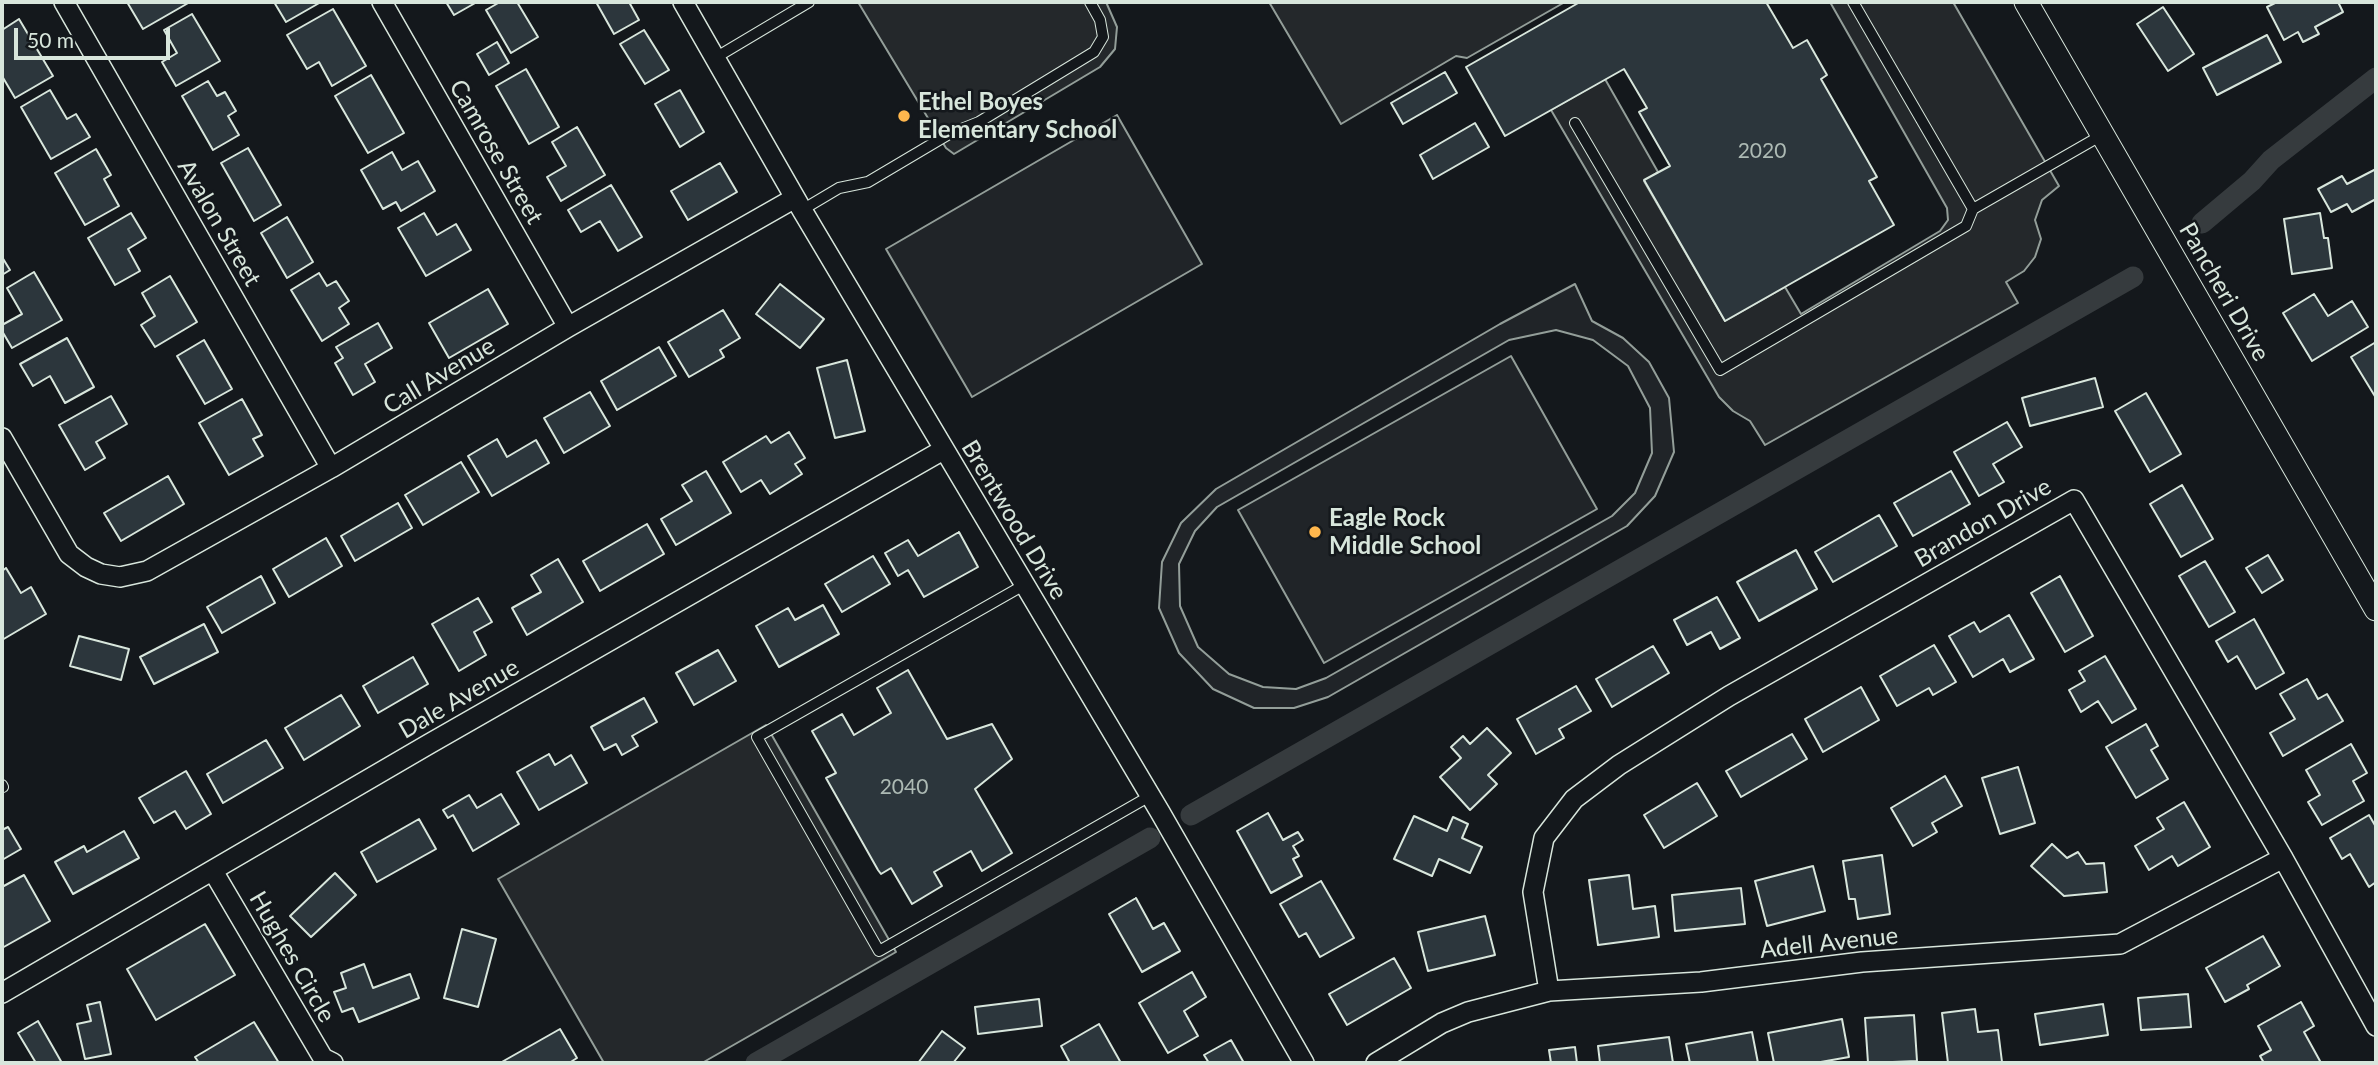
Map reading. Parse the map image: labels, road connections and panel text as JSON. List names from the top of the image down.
{
  "streets": {
    "street": [
      "Camrose Street",
      "Avalon Street",
      "Pancheri Drive",
      "Call Avenue",
      "Brentwood Drive",
      "Brandon Drive",
      "Dale Avenue",
      "Adell Avenue",
      "Hughes Circle"
    ]
  },
  "crossings": [
    ["Camrose Street", "Call Avenue"],
    ["Avalon Street", "Call Avenue"],
    ["Call Avenue", "Brentwood Drive"],
    ["Brentwood Drive", "Dale Avenue"],
    ["Brandon Drive", "Adell Avenue"],
    ["Dale Avenue", "Hughes Circle"]
  ],
  "places": ["Ethel Boyes Elementary School", "Eagle Rock Middle School"],
  "house_numbers": ["2020", "2040"],
  "scale_bar": "50 m"
}
